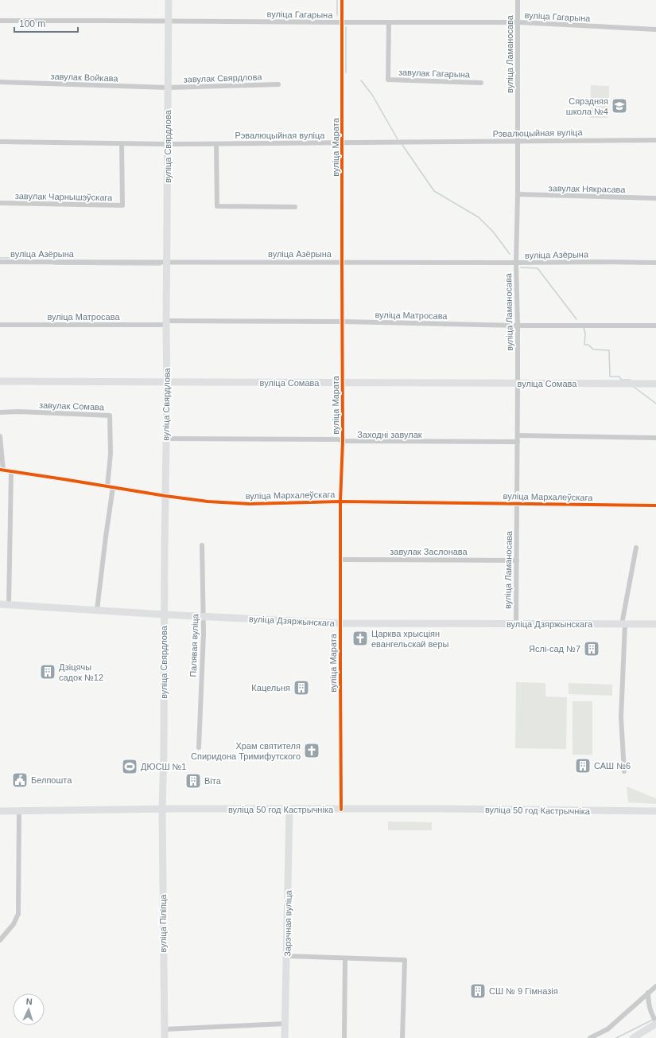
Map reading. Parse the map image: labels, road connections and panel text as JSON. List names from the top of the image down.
{
  "streets": {
    "street": [
      "вуліца Гагарына",
      "вуліца Ламаносава",
      "завулак Гагарына",
      "завулак Войкава",
      "завулак Свярдлова",
      "Рэвалюцыйная вуліца",
      "вуліца Свярдлова",
      "вуліца Марата",
      "завулак Някрасава",
      "завулак Чарнышэўскага",
      "вуліца Азёрына",
      "вуліца Матросава",
      "вуліца Сомава",
      "завулак Сомава",
      "Заходні завулак",
      "вуліца Мархалеўскага",
      "завулак Заслонава",
      "вуліца Дзяржынскага",
      "Палявая вуліца",
      "вуліца 50 год Кастрычніка",
      "вуліца Піліпца",
      "Зарэчная вуліца"
    ]
  },
  "crossings": [
    ["вуліца Гагарына", "вуліца Ламаносава"],
    ["вуліца Гагарына", "завулак Гагарына"],
    ["вуліца Гагарына", "вуліца Свярдлова"],
    ["вуліца Гагарына", "вуліца Марата"],
    ["вуліца Ламаносава", "Рэвалюцыйная вуліца"],
    ["вуліца Ламаносава", "завулак Някрасава"],
    ["вуліца Ламаносава", "вуліца Азёрына"],
    ["вуліца Ламаносава", "вуліца Матросава"],
    ["вуліца Ламаносава", "вуліца Сомава"],
    ["вуліца Ламаносава", "Заходні завулак"],
    ["вуліца Ламаносава", "вуліца Мархалеўскага"],
    ["вуліца Ламаносава", "завулак Заслонава"],
    ["вуліца Ламаносава", "вуліца Дзяржынскага"],
    ["завулак Войкава", "завулак Свярдлова"],
    ["завулак Войкава", "вуліца Свярдлова"],
    ["завулак Свярдлова", "вуліца Свярдлова"],
    ["Рэвалюцыйная вуліца", "вуліца Свярдлова"],
    ["Рэвалюцыйная вуліца", "вуліца Марата"],
    ["Рэвалюцыйная вуліца", "завулак Чарнышэўскага"],
    ["вуліца Свярдлова", "вуліца Азёрына"],
    ["вуліца Свярдлова", "вуліца Матросава"],
    ["вуліца Свярдлова", "вуліца Сомава"],
    ["вуліца Свярдлова", "Заходні завулак"],
    ["вуліца Свярдлова", "вуліца Мархалеўскага"],
    ["вуліца Свярдлова", "вуліца Дзяржынскага"],
    ["вуліца Свярдлова", "вуліца 50 год Кастрычніка"],
    ["вуліца Свярдлова", "вуліца Піліпца"],
    ["вуліца Марата", "вуліца Азёрына"],
    ["вуліца Марата", "вуліца Матросава"],
    ["вуліца Марата", "вуліца Сомава"],
    ["вуліца Марата", "Заходні завулак"],
    ["вуліца Марата", "вуліца Мархалеўскага"],
    ["вуліца Марата", "завулак Заслонава"],
    ["вуліца Марата", "вуліца Дзяржынскага"],
    ["вуліца Марата", "вуліца 50 год Кастрычніка"],
    ["завулак Сомава", "вуліца Мархалеўскага"],
    ["вуліца Дзяржынскага", "Палявая вуліца"],
    ["вуліца 50 год Кастрычніка", "вуліца Піліпца"],
    ["вуліца 50 год Кастрычніка", "Зарэчная вуліца"]
  ],
  "places": {
    "school or university": ["Сярэдняя школа №4"],
    "church": ["Царква хрысціян евангельскай веры", "Храм святителя Спиридона Тримифутского"],
    "building": [
      "Яслі-сад №7",
      "Дзіцячы садок №12",
      "Кацельня",
      "САШ №6",
      "Віта",
      "СШ № 9 Гімназія"
    ],
    "sports": ["ДЮСШ №1"],
    "public building": ["Белпошта"]
  },
  "scale_bar": "100 m",
  "north": "top"
}
